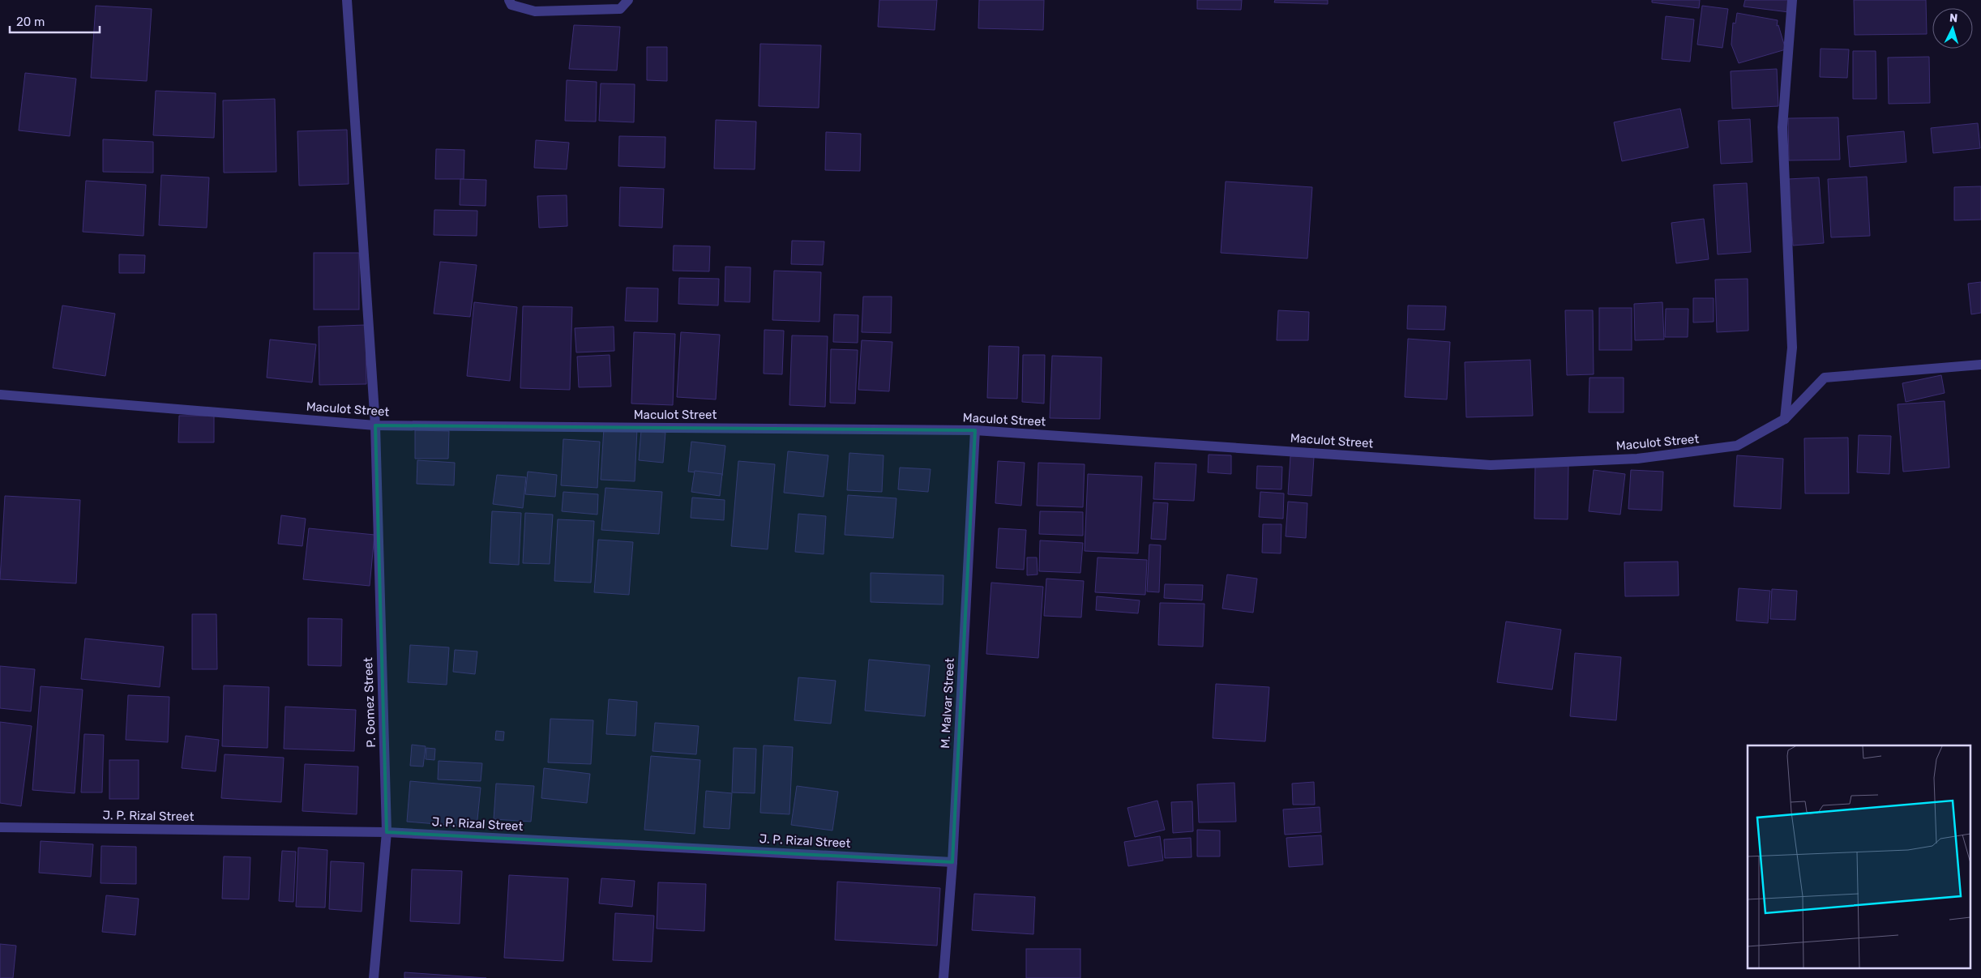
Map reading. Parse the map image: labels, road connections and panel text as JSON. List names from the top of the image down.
{
  "streets": {
    "street": [
      "Maculot Street",
      "P. Gomez Street",
      "M. Malvar Street",
      "J. P. Rizal Street"
    ]
  },
  "crossings": [
    ["Maculot Street", "P. Gomez Street"],
    ["Maculot Street", "M. Malvar Street"],
    ["P. Gomez Street", "J. P. Rizal Street"],
    ["M. Malvar Street", "J. P. Rizal Street"]
  ],
  "scale_bar": "20 m",
  "north": "top"
}
